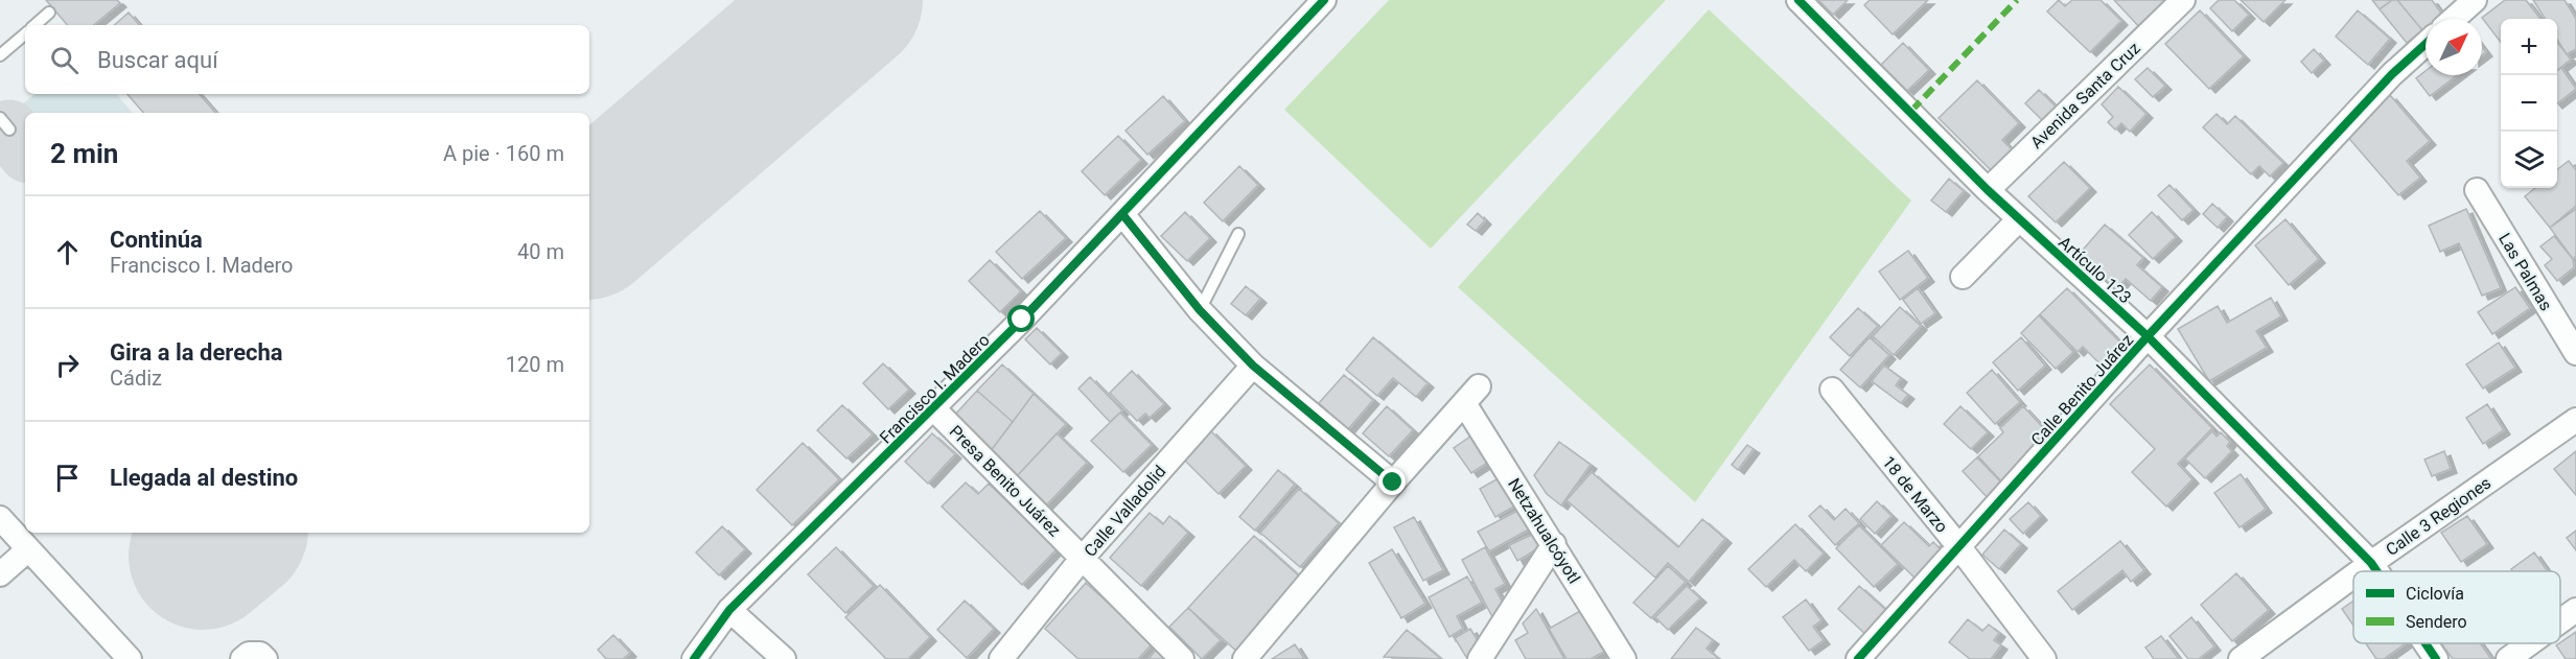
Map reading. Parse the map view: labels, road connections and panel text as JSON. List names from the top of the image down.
{
  "streets": {
    "street": [
      "Avenida Santa Cruz",
      "Artículo 123",
      "Las Palmas",
      "Francisco I. Madero",
      "Calle Benito Juárez",
      "Presa Benito Juárez",
      "18 de Marzo",
      "Calle Valladolid",
      "Calle 3 Regiones",
      "Netzahualcóyotl"
    ]
  },
  "crossings": [
    ["Avenida Santa Cruz", "Artículo 123"],
    ["Artículo 123", "Calle Benito Juárez"],
    ["Artículo 123", "Calle 3 Regiones"],
    ["Francisco I. Madero", "Presa Benito Juárez"],
    ["Calle Benito Juárez", "18 de Marzo"],
    ["Presa Benito Juárez", "Calle Valladolid"]
  ],
  "legend": ["Ciclovía", "Sendero"],
  "north": "top right",
  "page": {
    "map_buttons": ["+", "−"],
    "search": "Buscar aquí",
    "heading": ["2 min", "A pie · 160 m"],
    "list": [
      ["Continúa", "Francisco I. Madero", "40 m"],
      ["Gira a la derecha", "Cádiz", "120 m"],
      "Llegada al destino"
    ]
  }
}
